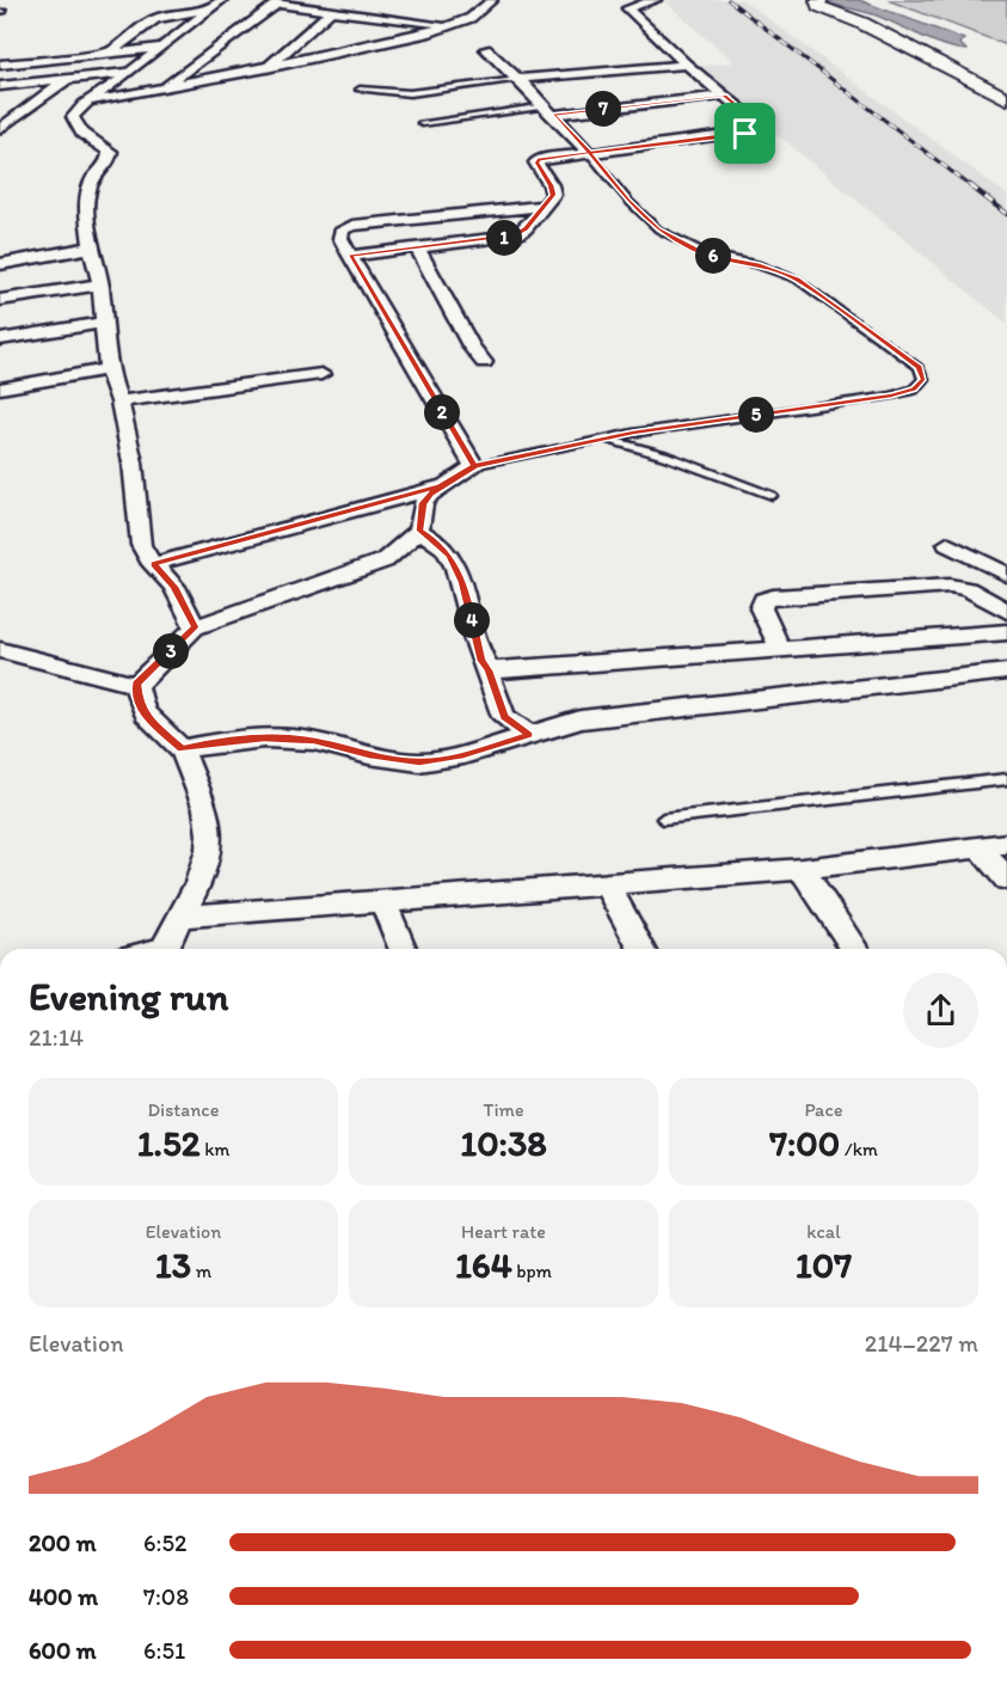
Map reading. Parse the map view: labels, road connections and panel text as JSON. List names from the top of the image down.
{
  "page": {
    "pins": [
      "7",
      "1",
      "6",
      "2",
      "5",
      "4",
      "3"
    ],
    "heading": ["Evening run", "21:14"],
    "stats": [
      ["Distance", "1.52 km"],
      ["Time", "10:38"],
      ["Pace", "7:00 /km"],
      ["Elevation", "13 m"],
      ["Heart rate", "164 bpm"],
      ["kcal", "107"]
    ],
    "chart": ["Elevation", "214–227 m"],
    "list": [
      {
        "name": "200 m",
        "note": "6:52"
      },
      {
        "name": "400 m",
        "note": "7:08"
      },
      {
        "name": "600 m",
        "note": "6:51"
      }
    ]
  }
}
